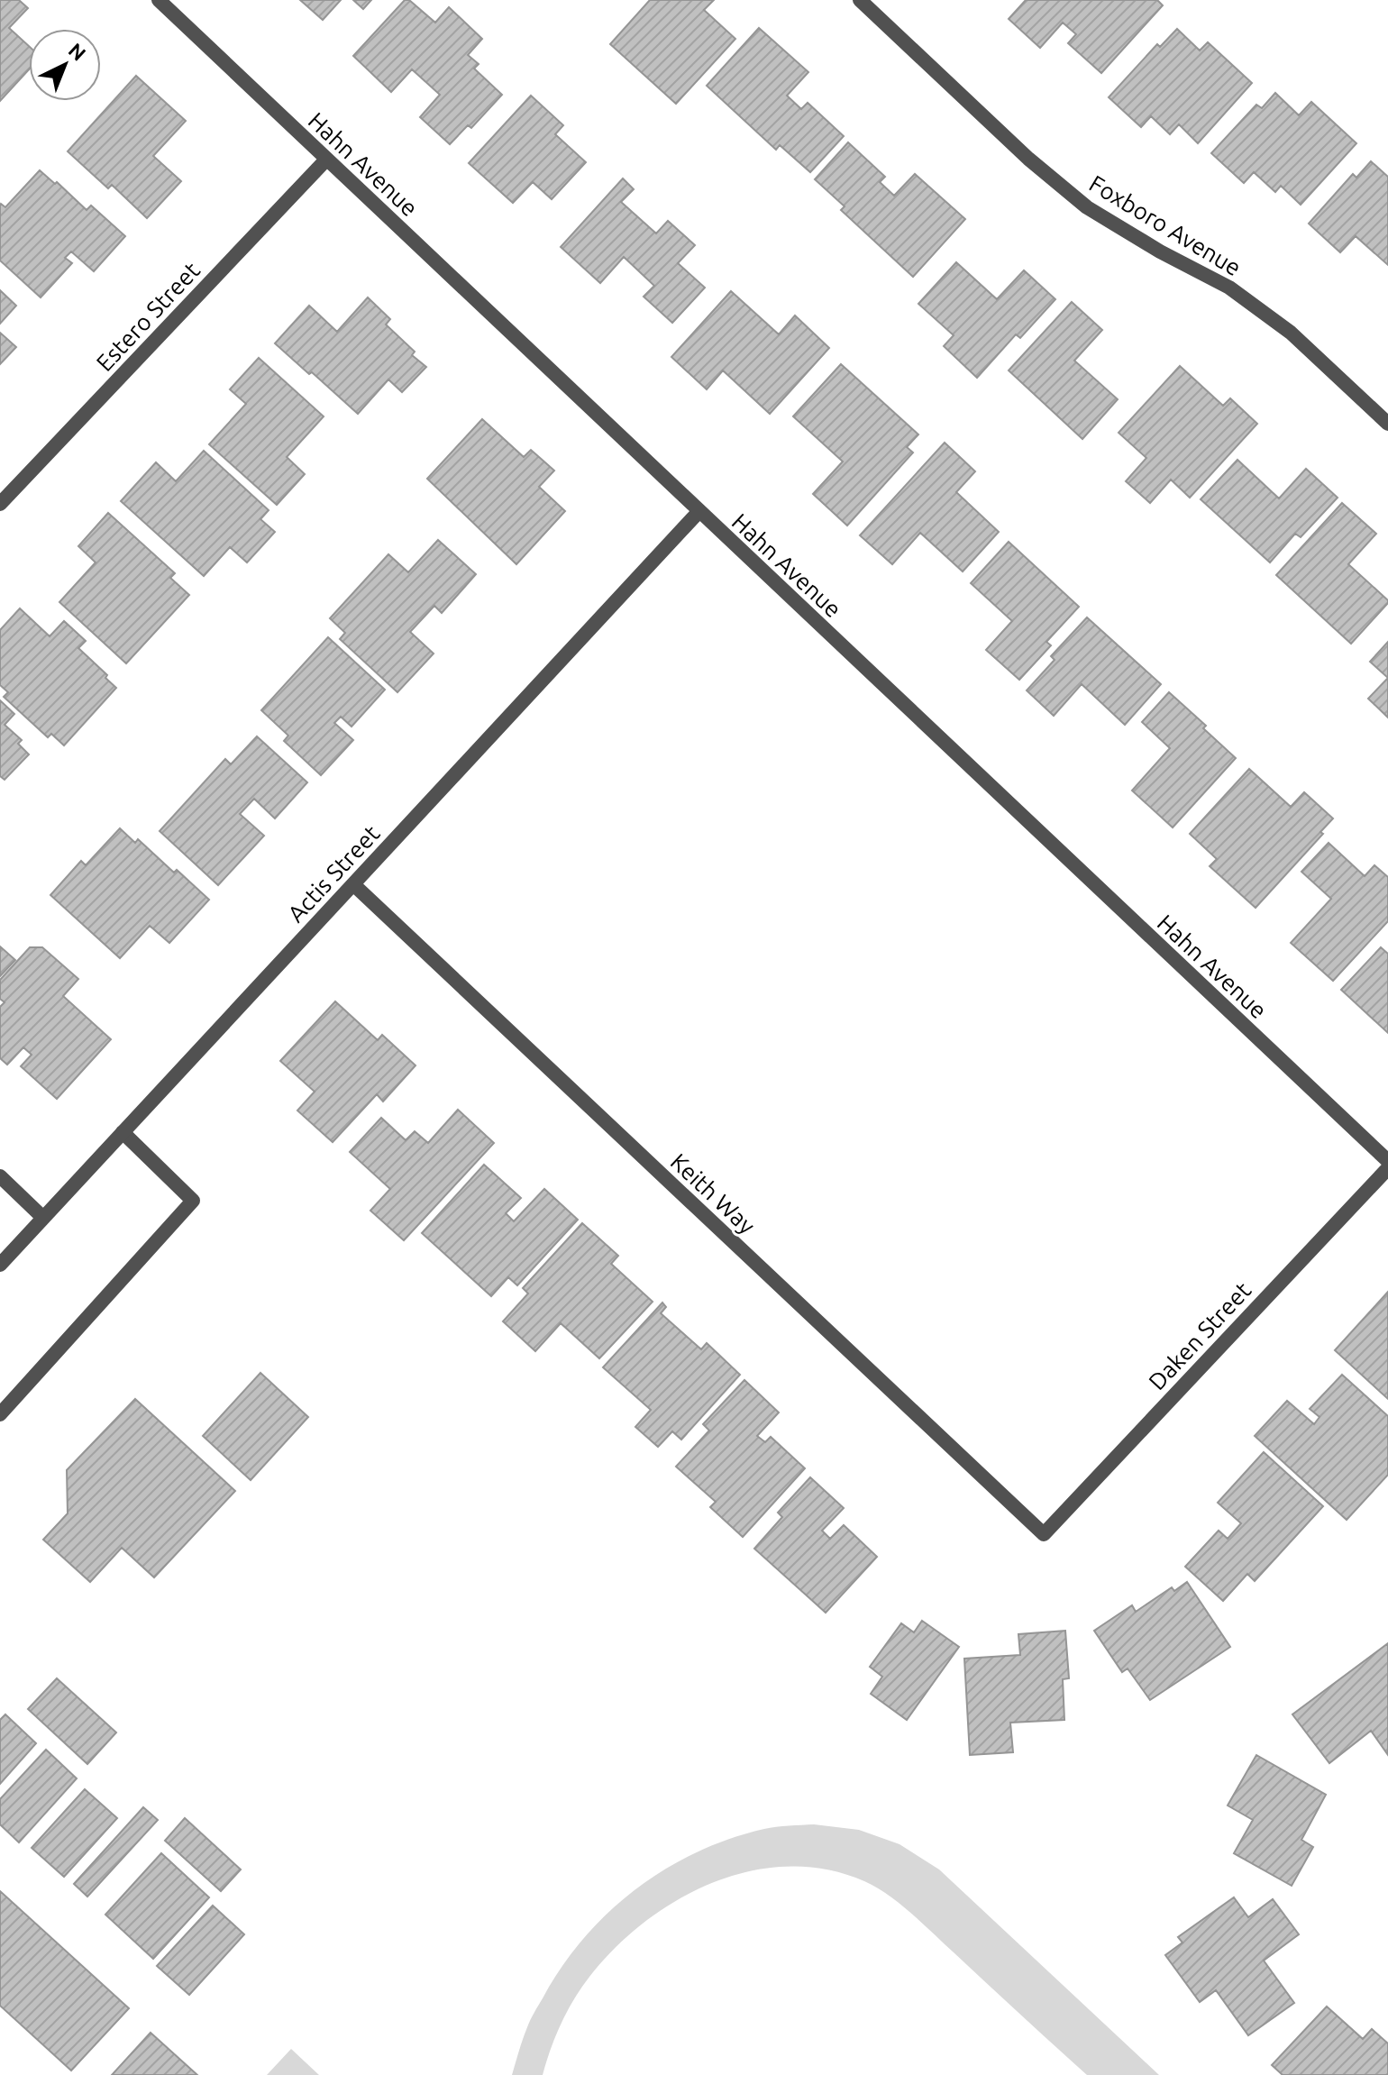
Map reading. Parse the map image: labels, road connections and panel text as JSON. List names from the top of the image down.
{
  "streets": {
    "street": [
      "Hahn Avenue",
      "Foxboro Avenue",
      "Estero Street",
      "Actis Street",
      "Keith Way",
      "Daken Street"
    ]
  },
  "crossings": [
    ["Hahn Avenue", "Estero Street"],
    ["Hahn Avenue", "Actis Street"],
    ["Actis Street", "Keith Way"],
    ["Keith Way", "Daken Street"]
  ],
  "north": "top right"
}
